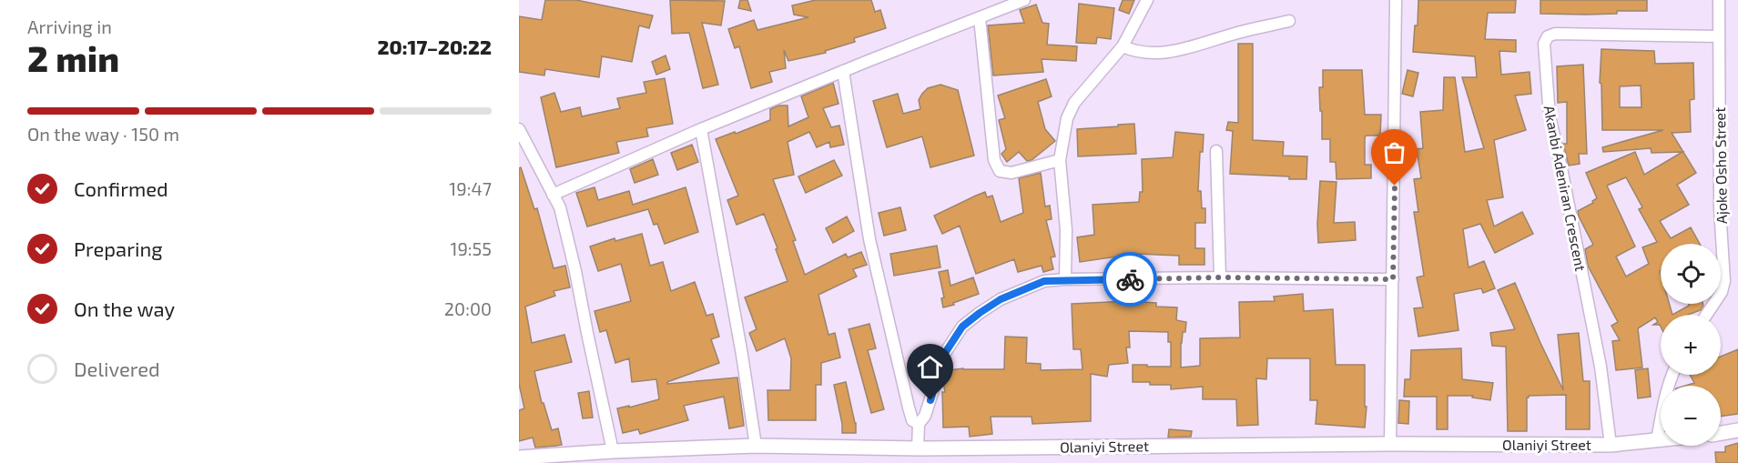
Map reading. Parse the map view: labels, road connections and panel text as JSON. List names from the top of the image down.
{
  "streets": {
    "street": ["Ajoke Osho Street", "Akanbi Adeniran Crescent", "Olaniyi Street"]
  },
  "crossings": [
    ["Ajoke Osho Street", "Akanbi Adeniran Crescent"],
    ["Akanbi Adeniran Crescent", "Olaniyi Street"]
  ],
  "page": {
    "heading": ["2 min", "Arriving in", "20:17–20:22"],
    "bar": "On the way · 150 m",
    "list": [
      ["Confirmed", "19:47"],
      ["Preparing", "19:55"],
      ["On the way", "20:00"],
      "Delivered"
    ],
    "map_buttons": ["+", "−"]
  }
}
